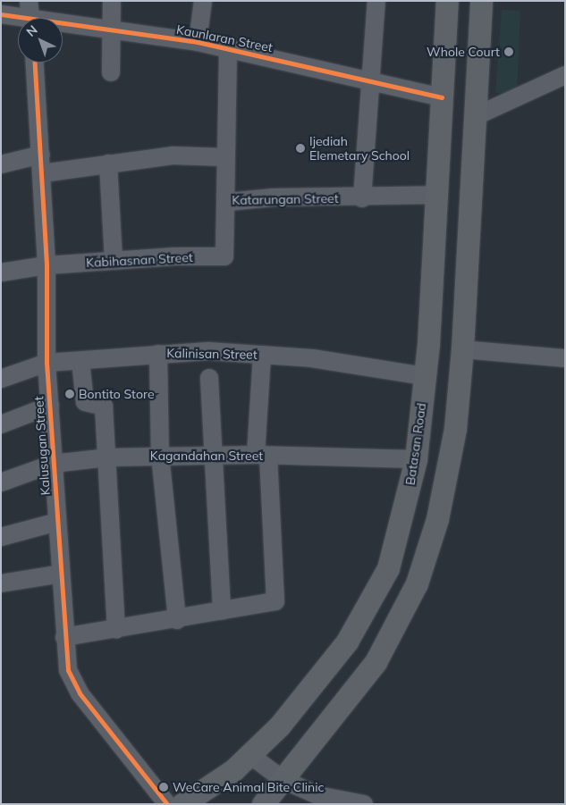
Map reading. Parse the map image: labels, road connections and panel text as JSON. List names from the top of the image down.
{
  "streets": {
    "main road": ["Batasan Road"],
    "street": [
      "Kaunlaran Street",
      "Katarungan Street",
      "Kabihasnan Street",
      "Kalinisan Street",
      "Kalusugan Street",
      "Kagandahan Street"
    ]
  },
  "crossings": [
    ["Kaunlaran Street", "Katarungan Street"],
    ["Kaunlaran Street", "Batasan Road"],
    ["Katarungan Street", "Kabihasnan Street"],
    ["Katarungan Street", "Batasan Road"],
    ["Kabihasnan Street", "Kalusugan Street"],
    ["Kalinisan Street", "Batasan Road"],
    ["Kalinisan Street", "Kalusugan Street"],
    ["Batasan Road", "Kagandahan Street"],
    ["Kalusugan Street", "Kagandahan Street"]
  ],
  "places": [
    "Whole Court",
    "Ijediah Elemetary School",
    "Bontito Store",
    "WeCare Animal Bite Clinic"
  ],
  "north": "top left"
}
